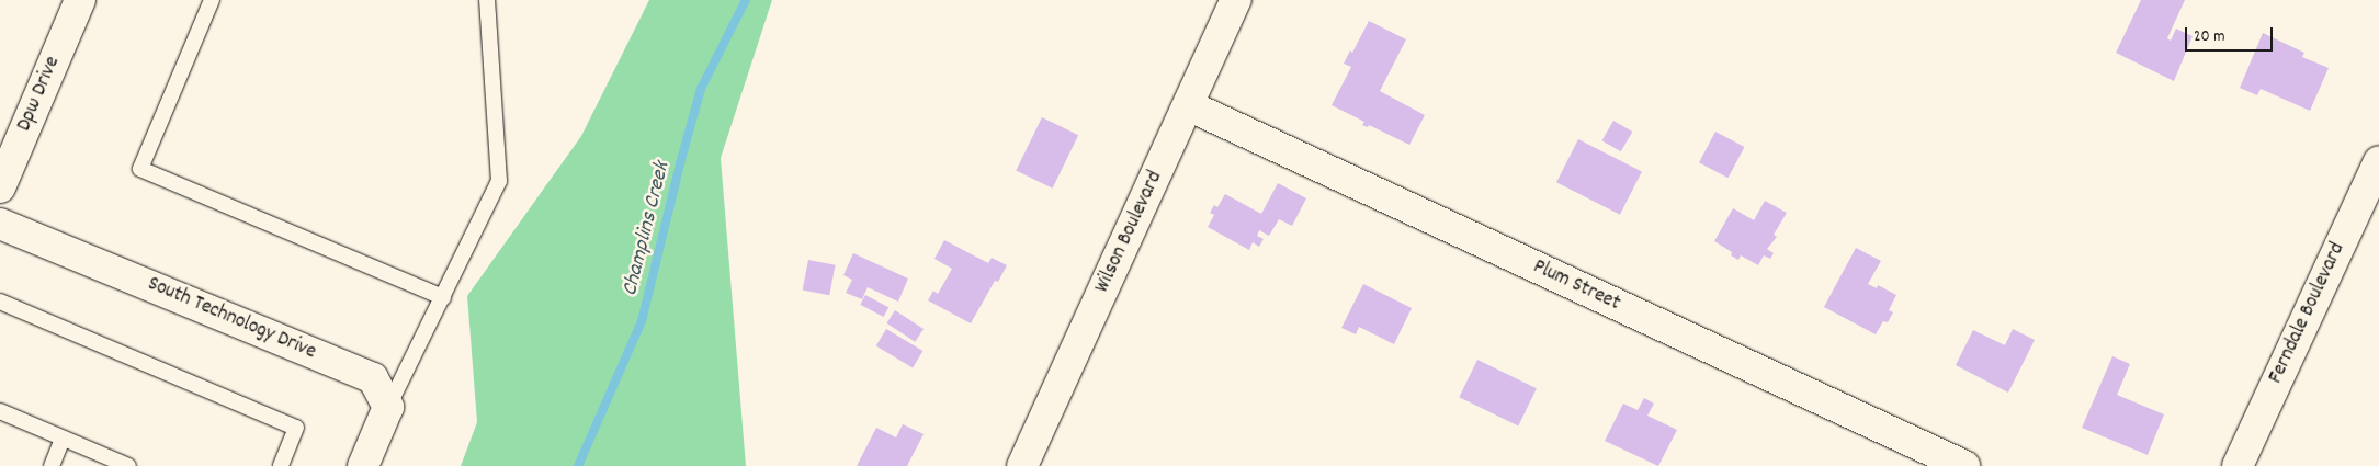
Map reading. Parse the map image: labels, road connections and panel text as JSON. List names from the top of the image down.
{
  "streets": {
    "street": [
      "Dpw Drive",
      "Wilson Boulevard",
      "Plum Street",
      "Ferndale Boulevard",
      "South Technology Drive"
    ]
  },
  "crossings": [
    ["Wilson Boulevard", "Plum Street"]
  ],
  "water": ["Champlins Creek"],
  "scale_bar": "20 m"
}
